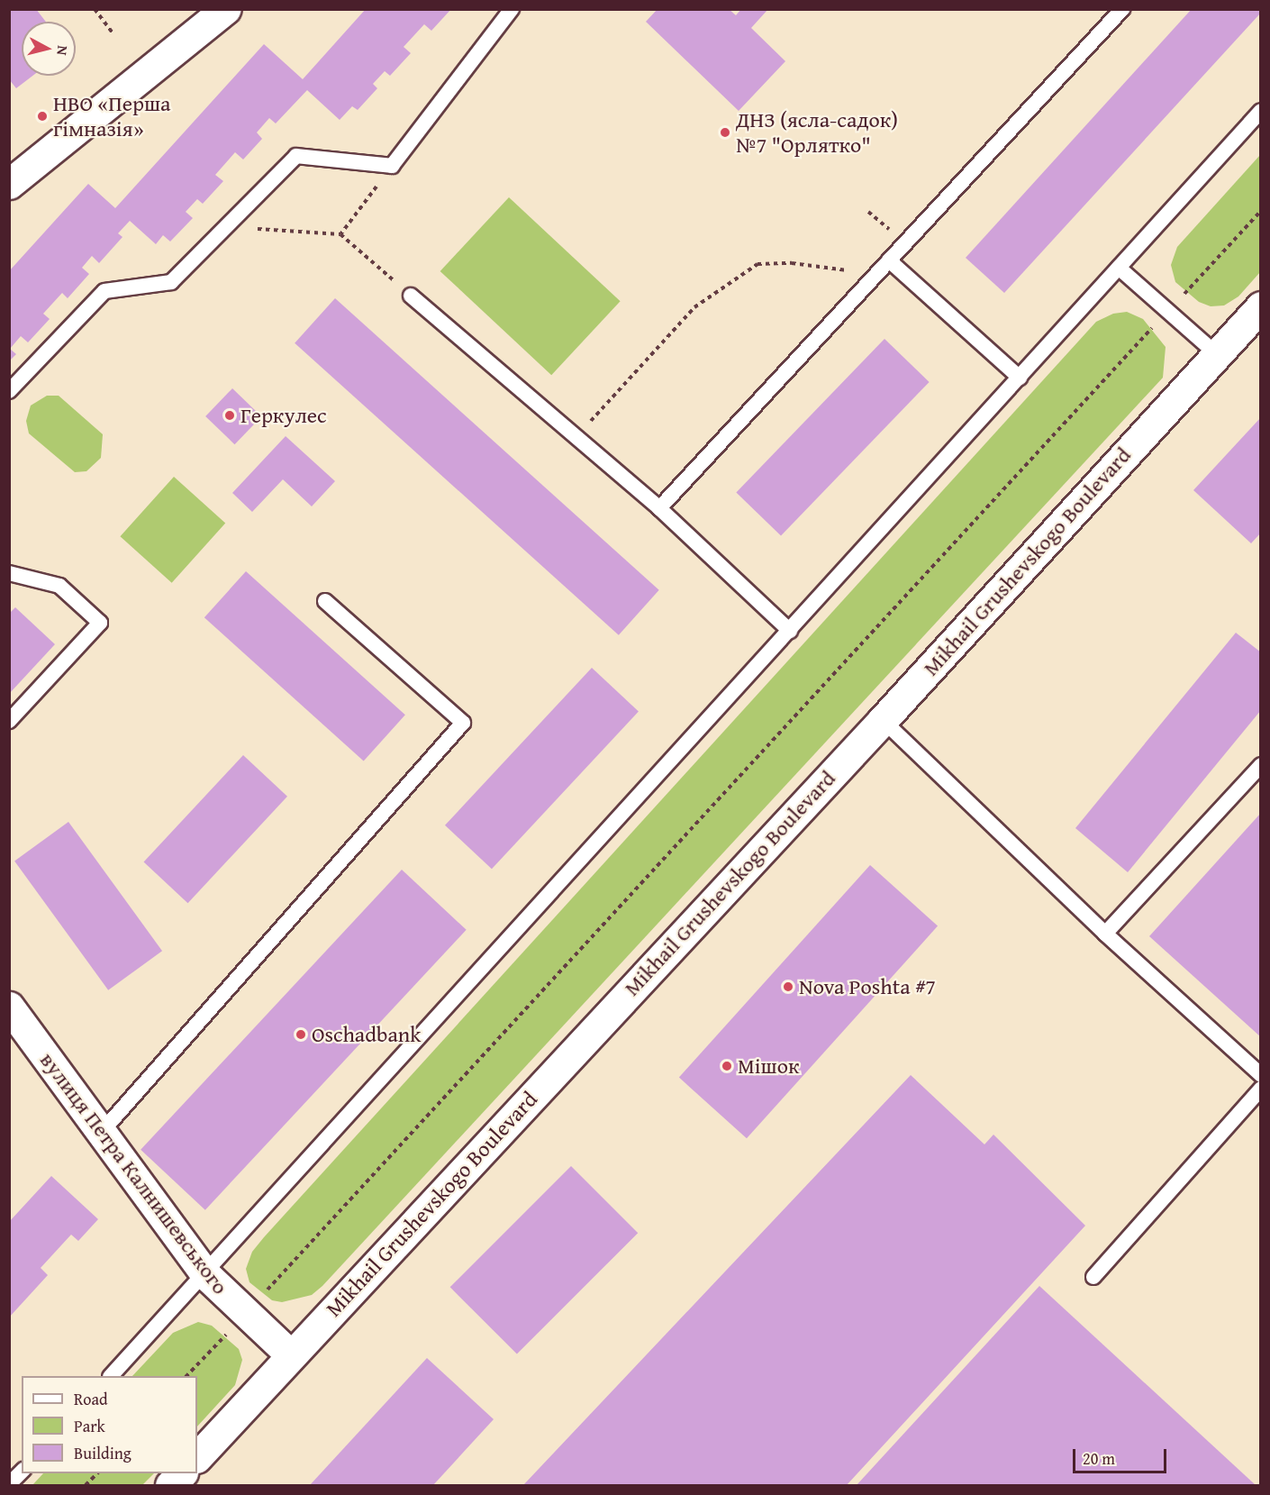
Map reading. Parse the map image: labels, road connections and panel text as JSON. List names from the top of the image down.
{
  "streets": {
    "main road": ["Mikhail Grushevskogo Boulevard", "вулиця Петра Калнишевського"]
  },
  "crossings": [
    ["Mikhail Grushevskogo Boulevard", "вулиця Петра Калнишевського"]
  ],
  "places": [
    "НВО «Перша гімназія»",
    "ДНЗ (ясла-садок) №7 \"Орлятко\"",
    "Геркулес",
    "Nova Poshta #7",
    "Oschadbank",
    "Мішок"
  ],
  "legend": ["Road", "Park", "Building"],
  "scale_bar": "20 m",
  "north": "right"
}
